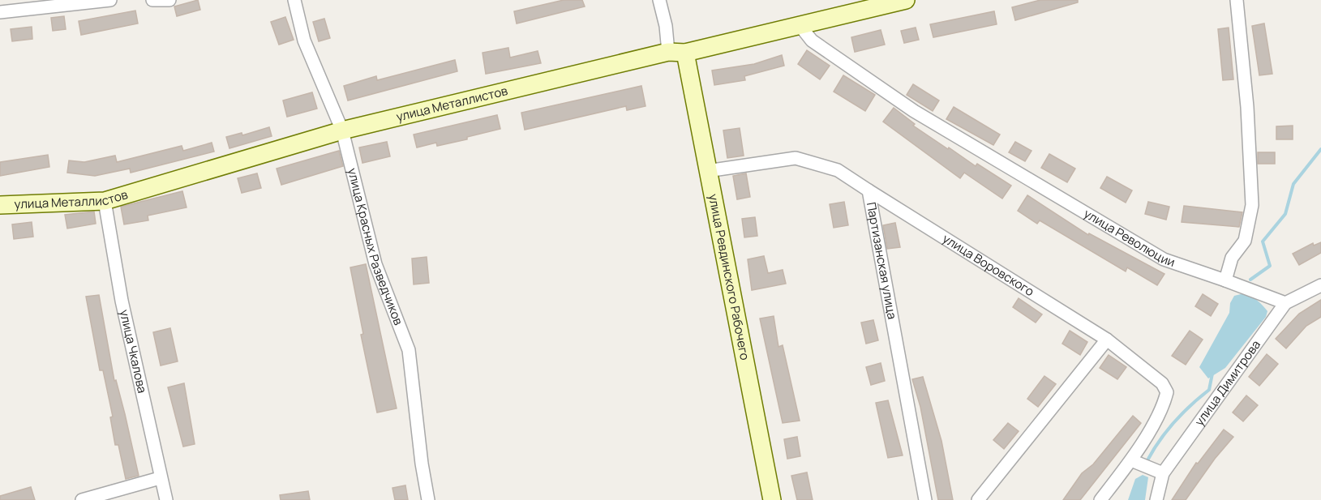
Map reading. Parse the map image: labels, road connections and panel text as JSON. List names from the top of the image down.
{
  "streets": {
    "street": [
      "улица Металлистов",
      "улица Революции",
      "улица Красных Разведчиков",
      "Партизанская улица",
      "улица Воровского",
      "улица Ревдинского Рабочего",
      "улица Чкалова",
      "улица Димитрова"
    ]
  },
  "crossings": [
    ["улица Металлистов", "улица Революции"],
    ["улица Металлистов", "улица Красных Разведчиков"],
    ["улица Металлистов", "улица Ревдинского Рабочего"],
    ["улица Металлистов", "улица Чкалова"],
    ["улица Революции", "улица Димитрова"],
    ["Партизанская улица", "улица Воровского"],
    ["Партизанская улица", "улица Ревдинского Рабочего"]
  ]
}
